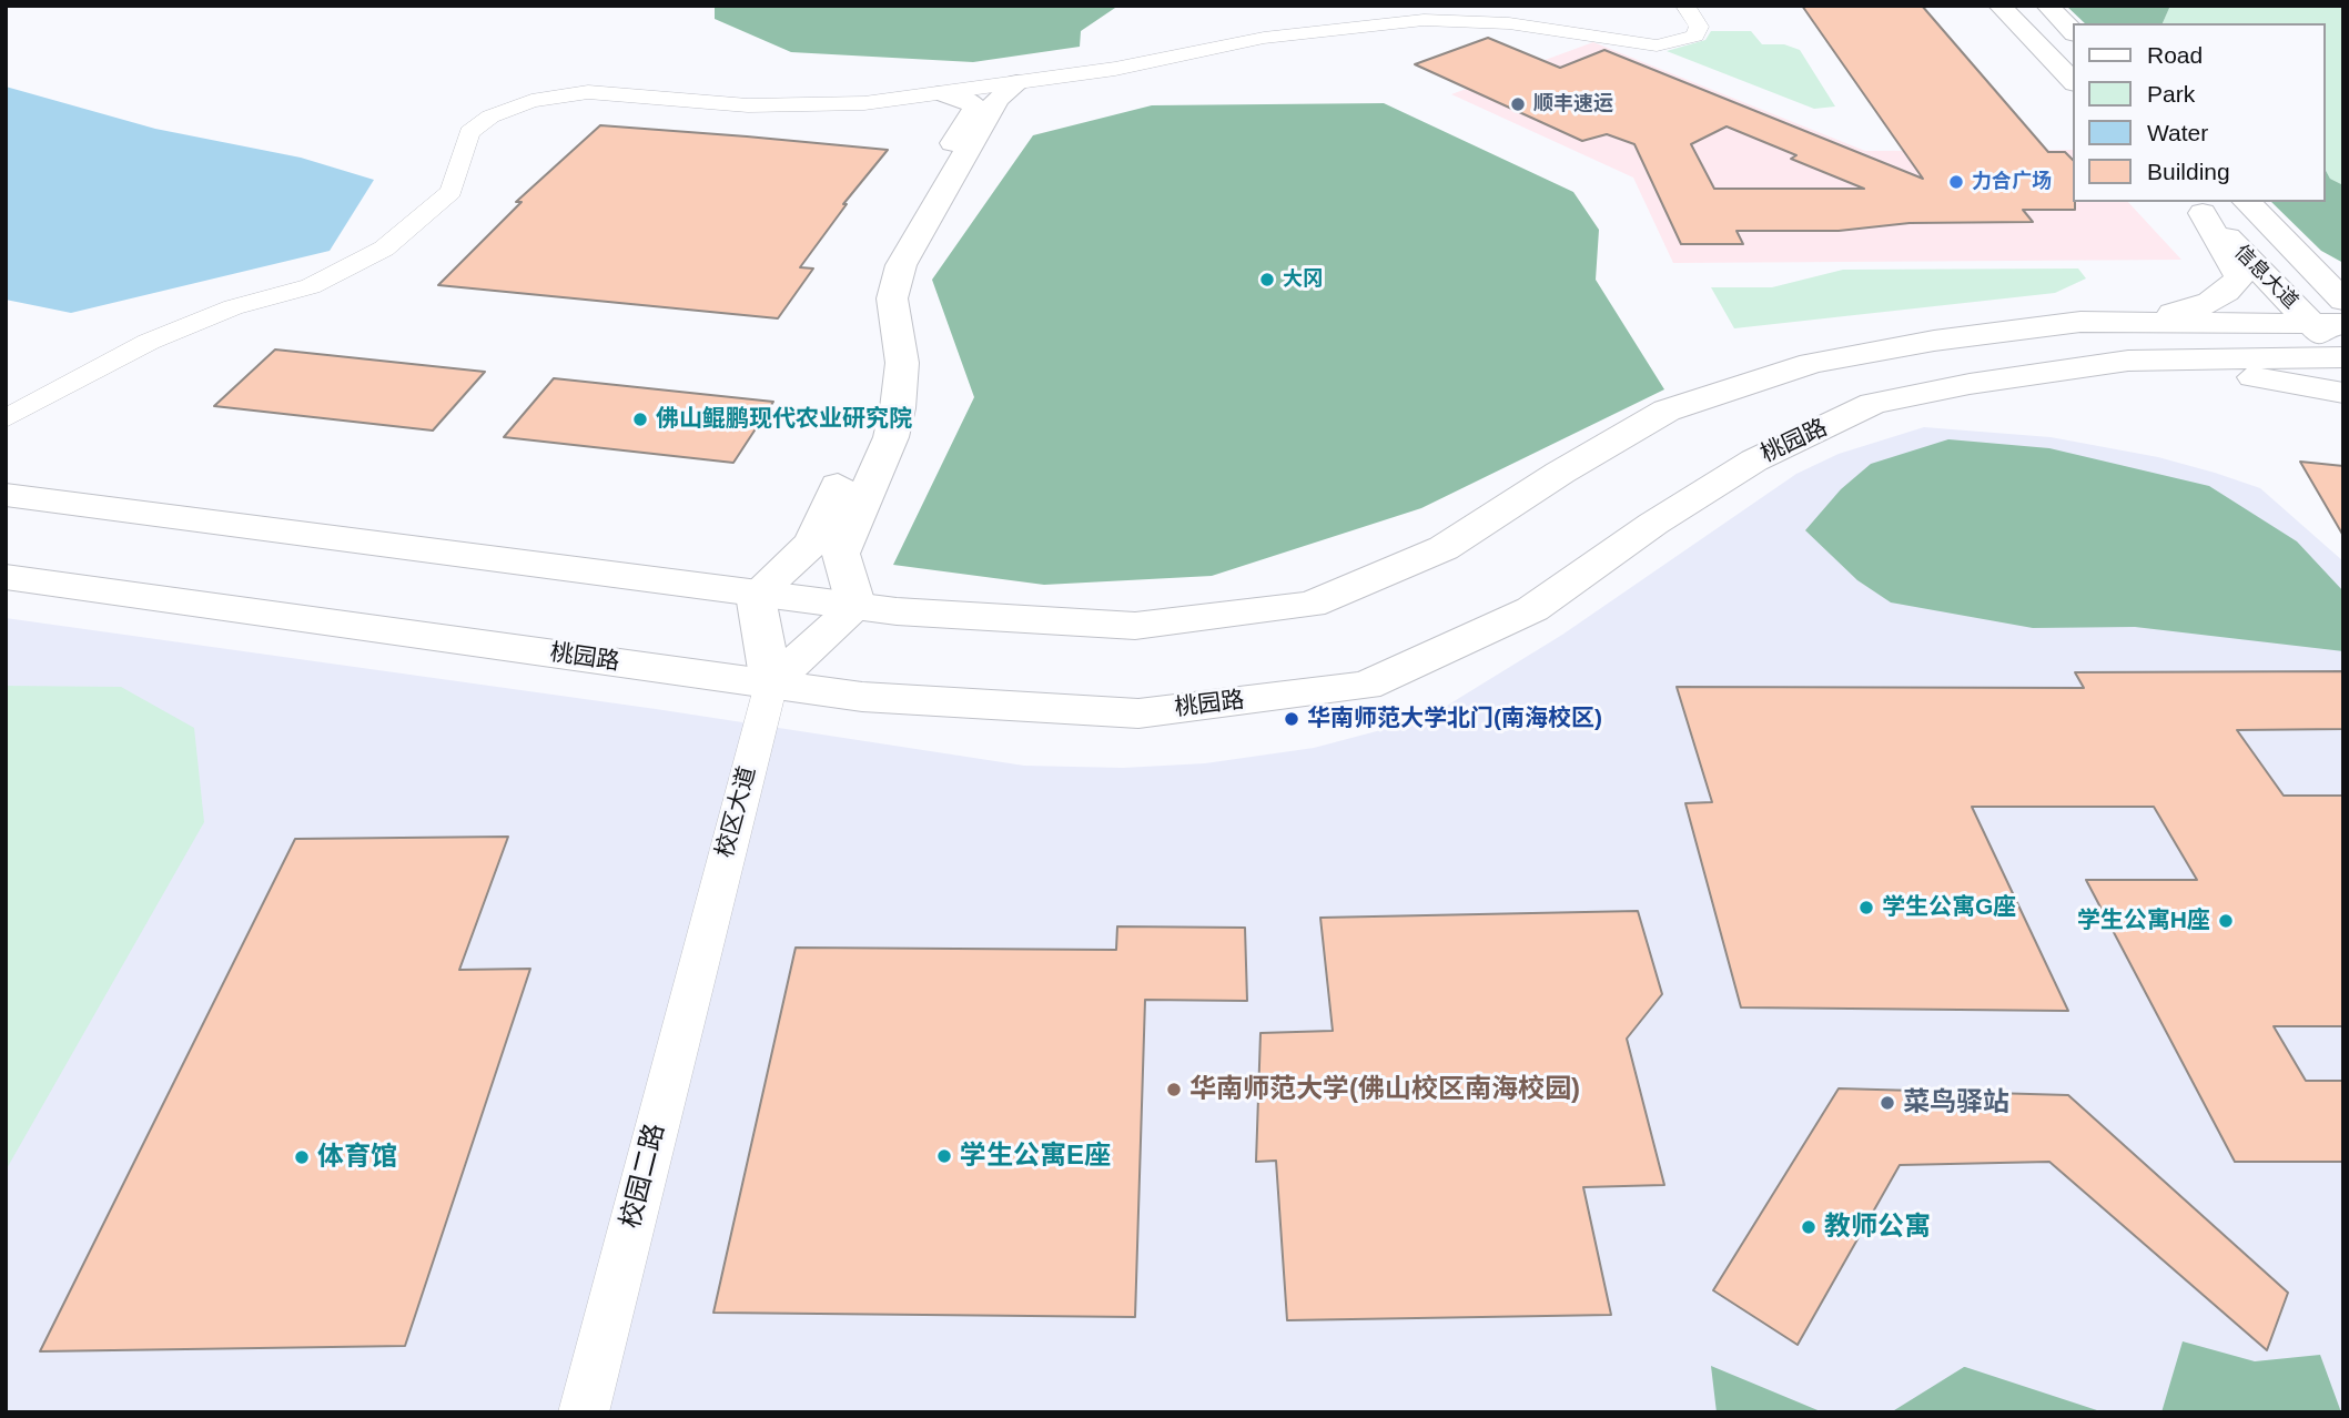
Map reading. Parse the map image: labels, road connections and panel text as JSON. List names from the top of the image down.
{
  "streets": {
    "main road": ["信息大道", "桃园路"],
    "street": ["校区大道", "校园二路"]
  },
  "crossings": [
    ["信息大道", "桃园路"],
    ["桃园路", "校区大道"],
    ["校区大道", "校园二路"]
  ],
  "places": [
    "顺丰速运",
    "力合广场",
    "大冈",
    "佛山鲲鹏现代农业研究院",
    "华南师范大学北门(南海校区)",
    "学生公寓G座",
    "学生公寓H座",
    "华南师范大学(佛山校区南海校园)",
    "菜鸟驿站",
    "学生公寓E座",
    "体育馆",
    "教师公寓"
  ],
  "legend": [
    "Road",
    "Park",
    "Water",
    "Building"
  ]
}
